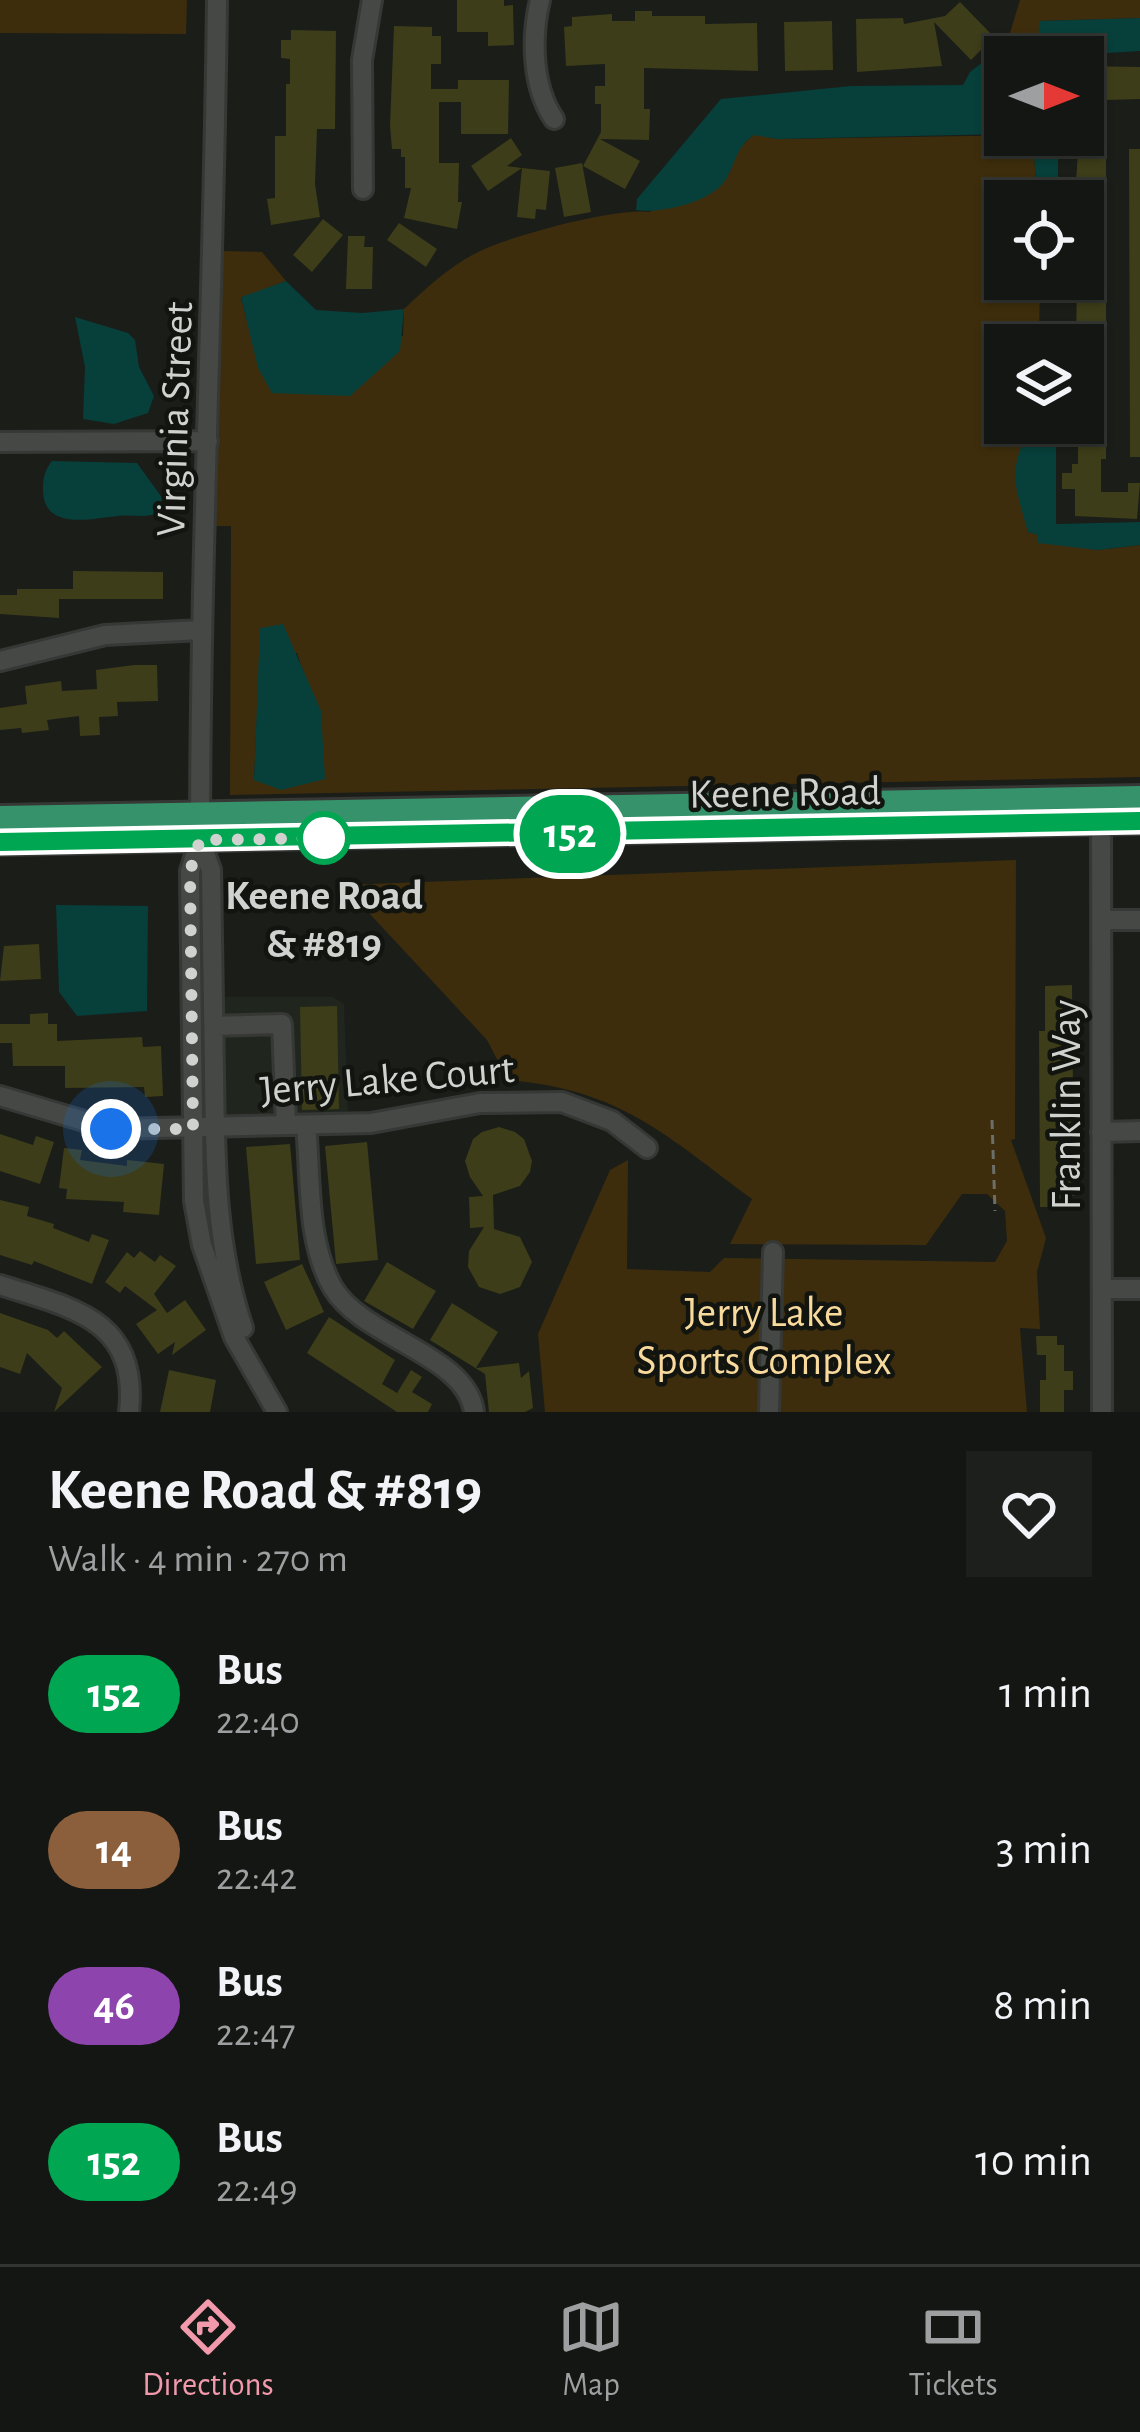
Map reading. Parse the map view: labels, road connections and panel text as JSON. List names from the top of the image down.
{
  "streets": {
    "main road": ["Keene Road"],
    "street": ["Virginia Street", "Jerry Lake Court", "Franklin Way"]
  },
  "crossings": [
    ["Virginia Street", "Keene Road"],
    ["Keene Road", "Franklin Way"]
  ],
  "parks": ["Jerry Lake Sports Complex"],
  "places": ["Keene Road & #819"],
  "lines": ["bus line 152"],
  "north": "right",
  "page": {
    "on_map": "152",
    "heading": ["Keene Road & #819", "Walk · 4 min · 270 m"],
    "list": [
      {
        "mark": "152",
        "name": "Bus",
        "note": "22:40",
        "value": "1 min"
      },
      {
        "mark": "14",
        "name": "Bus",
        "note": "22:42",
        "value": "3 min"
      },
      {
        "mark": "46",
        "name": "Bus",
        "note": "22:47",
        "value": "8 min"
      },
      {
        "mark": "152",
        "name": "Bus",
        "note": "22:49",
        "value": "10 min"
      }
    ],
    "tabs": ["Directions", "Map", "Tickets"]
  }
}
